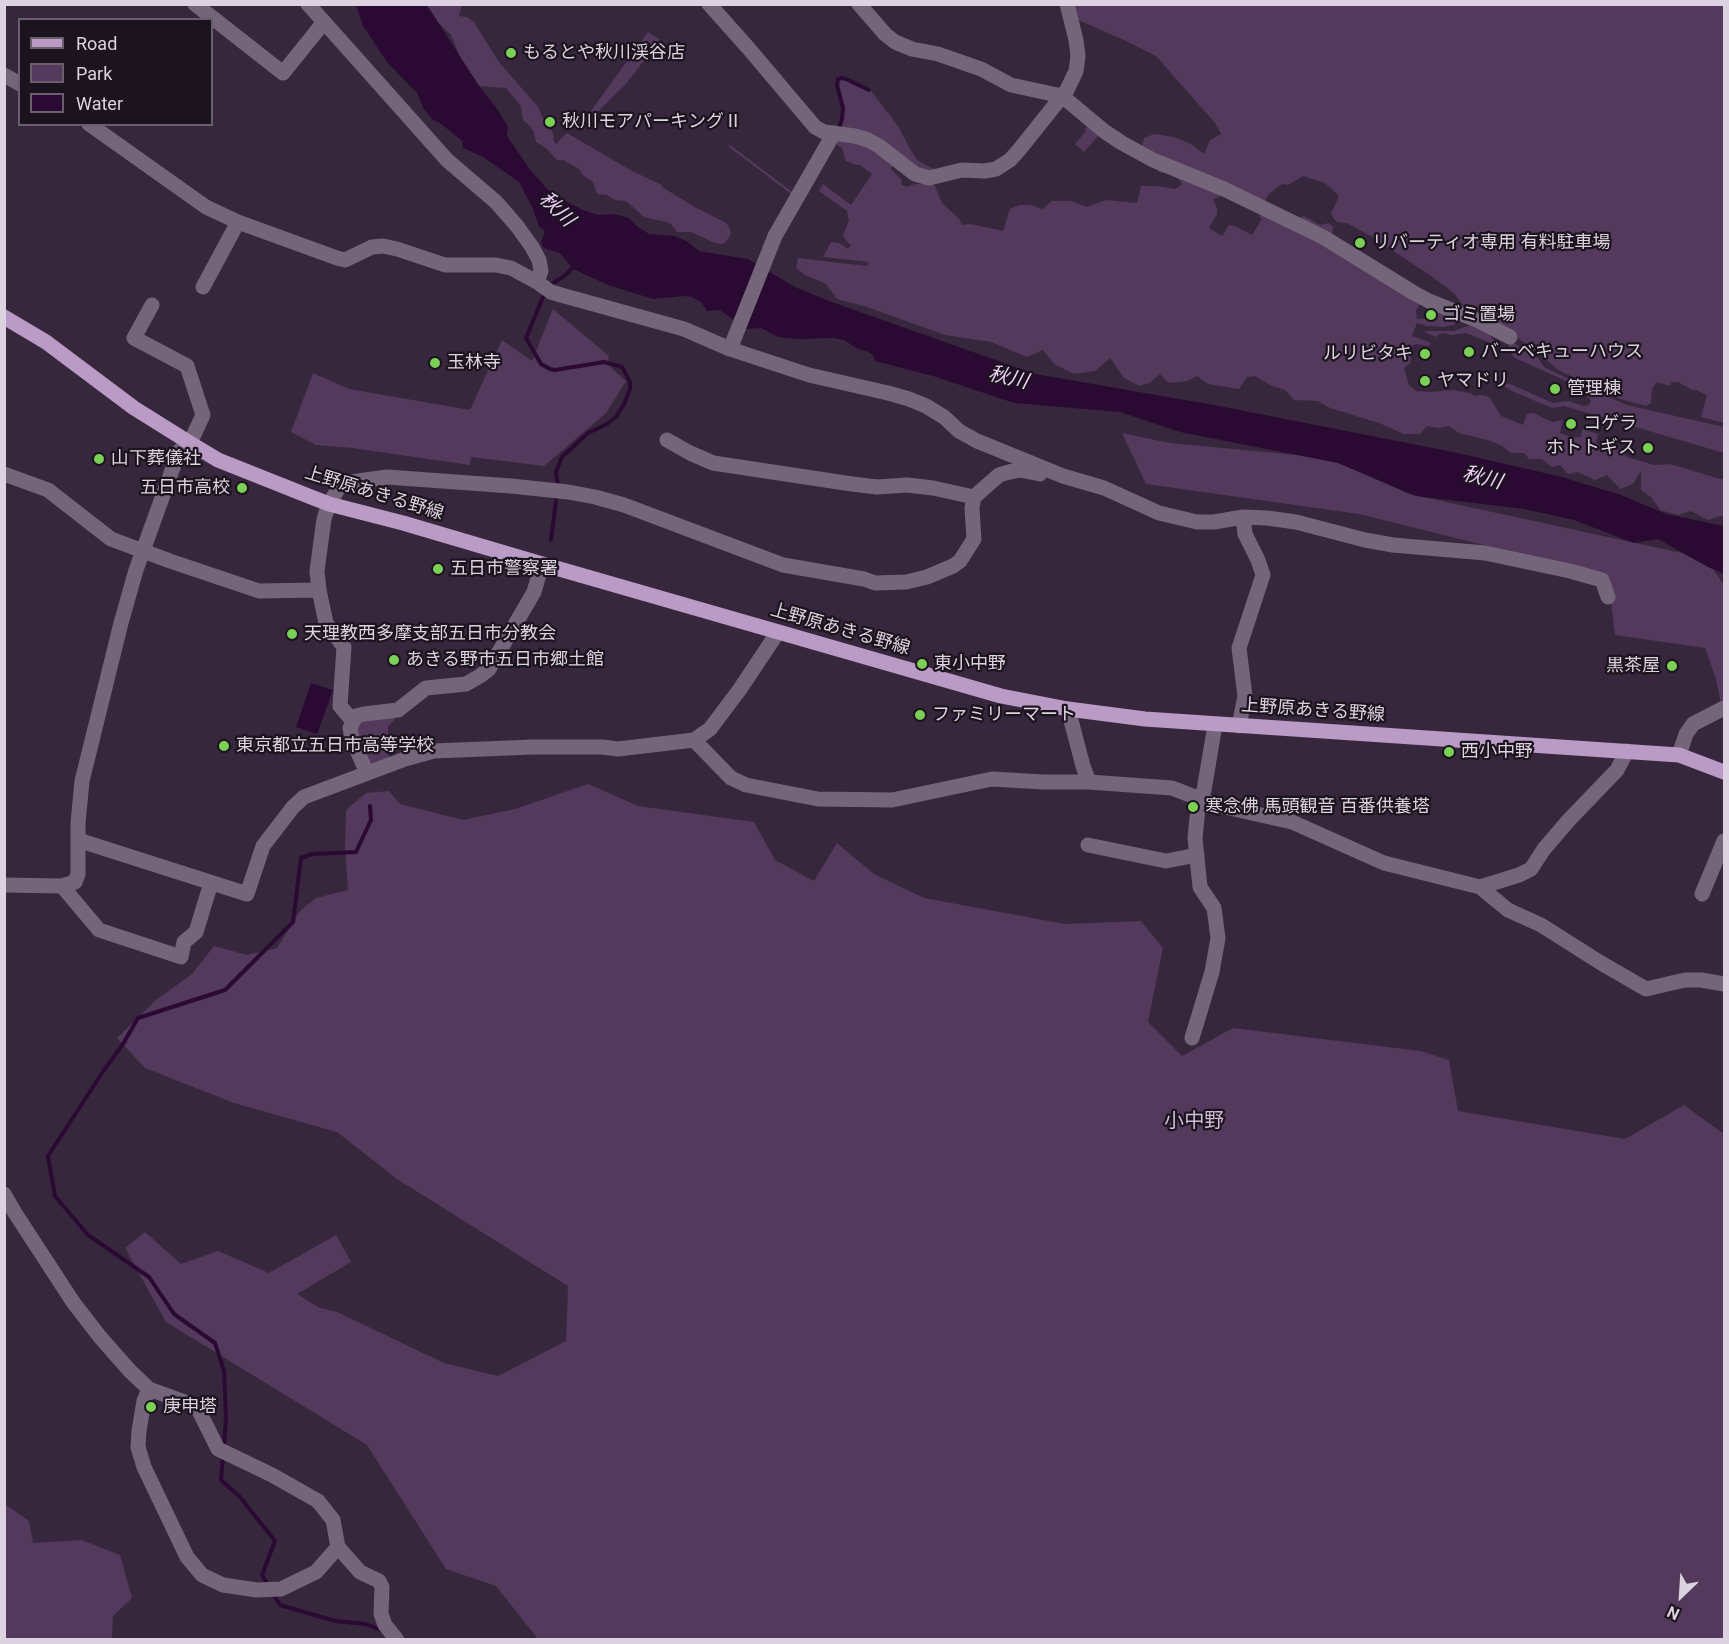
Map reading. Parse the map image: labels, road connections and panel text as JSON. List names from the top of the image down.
{
  "streets": {
    "main road": ["上野原あきる野線"]
  },
  "districts": ["小中野"],
  "water": ["秋川"],
  "places": [
    "もるとや秋川渓谷店",
    "秋川モアパーキングⅡ",
    "リバーティオ専用 有料駐車場",
    "ゴミ置場",
    "バーベキューハウス",
    "ルリビタキ",
    "玉林寺",
    "ヤマドリ",
    "管理棟",
    "コゲラ",
    "ホトトギス",
    "山下葬儀社",
    "五日市高校",
    "五日市警察署",
    "天理教西多摩支部五日市分教会",
    "あきる野市五日市郷土館",
    "東小中野",
    "黒茶屋",
    "ファミリーマート",
    "東京都立五日市高等学校",
    "西小中野",
    "寒念佛 馬頭観音 百番供養塔",
    "庚申塔"
  ],
  "legend": ["Road", "Park", "Water"],
  "north": "bottom left"
}
